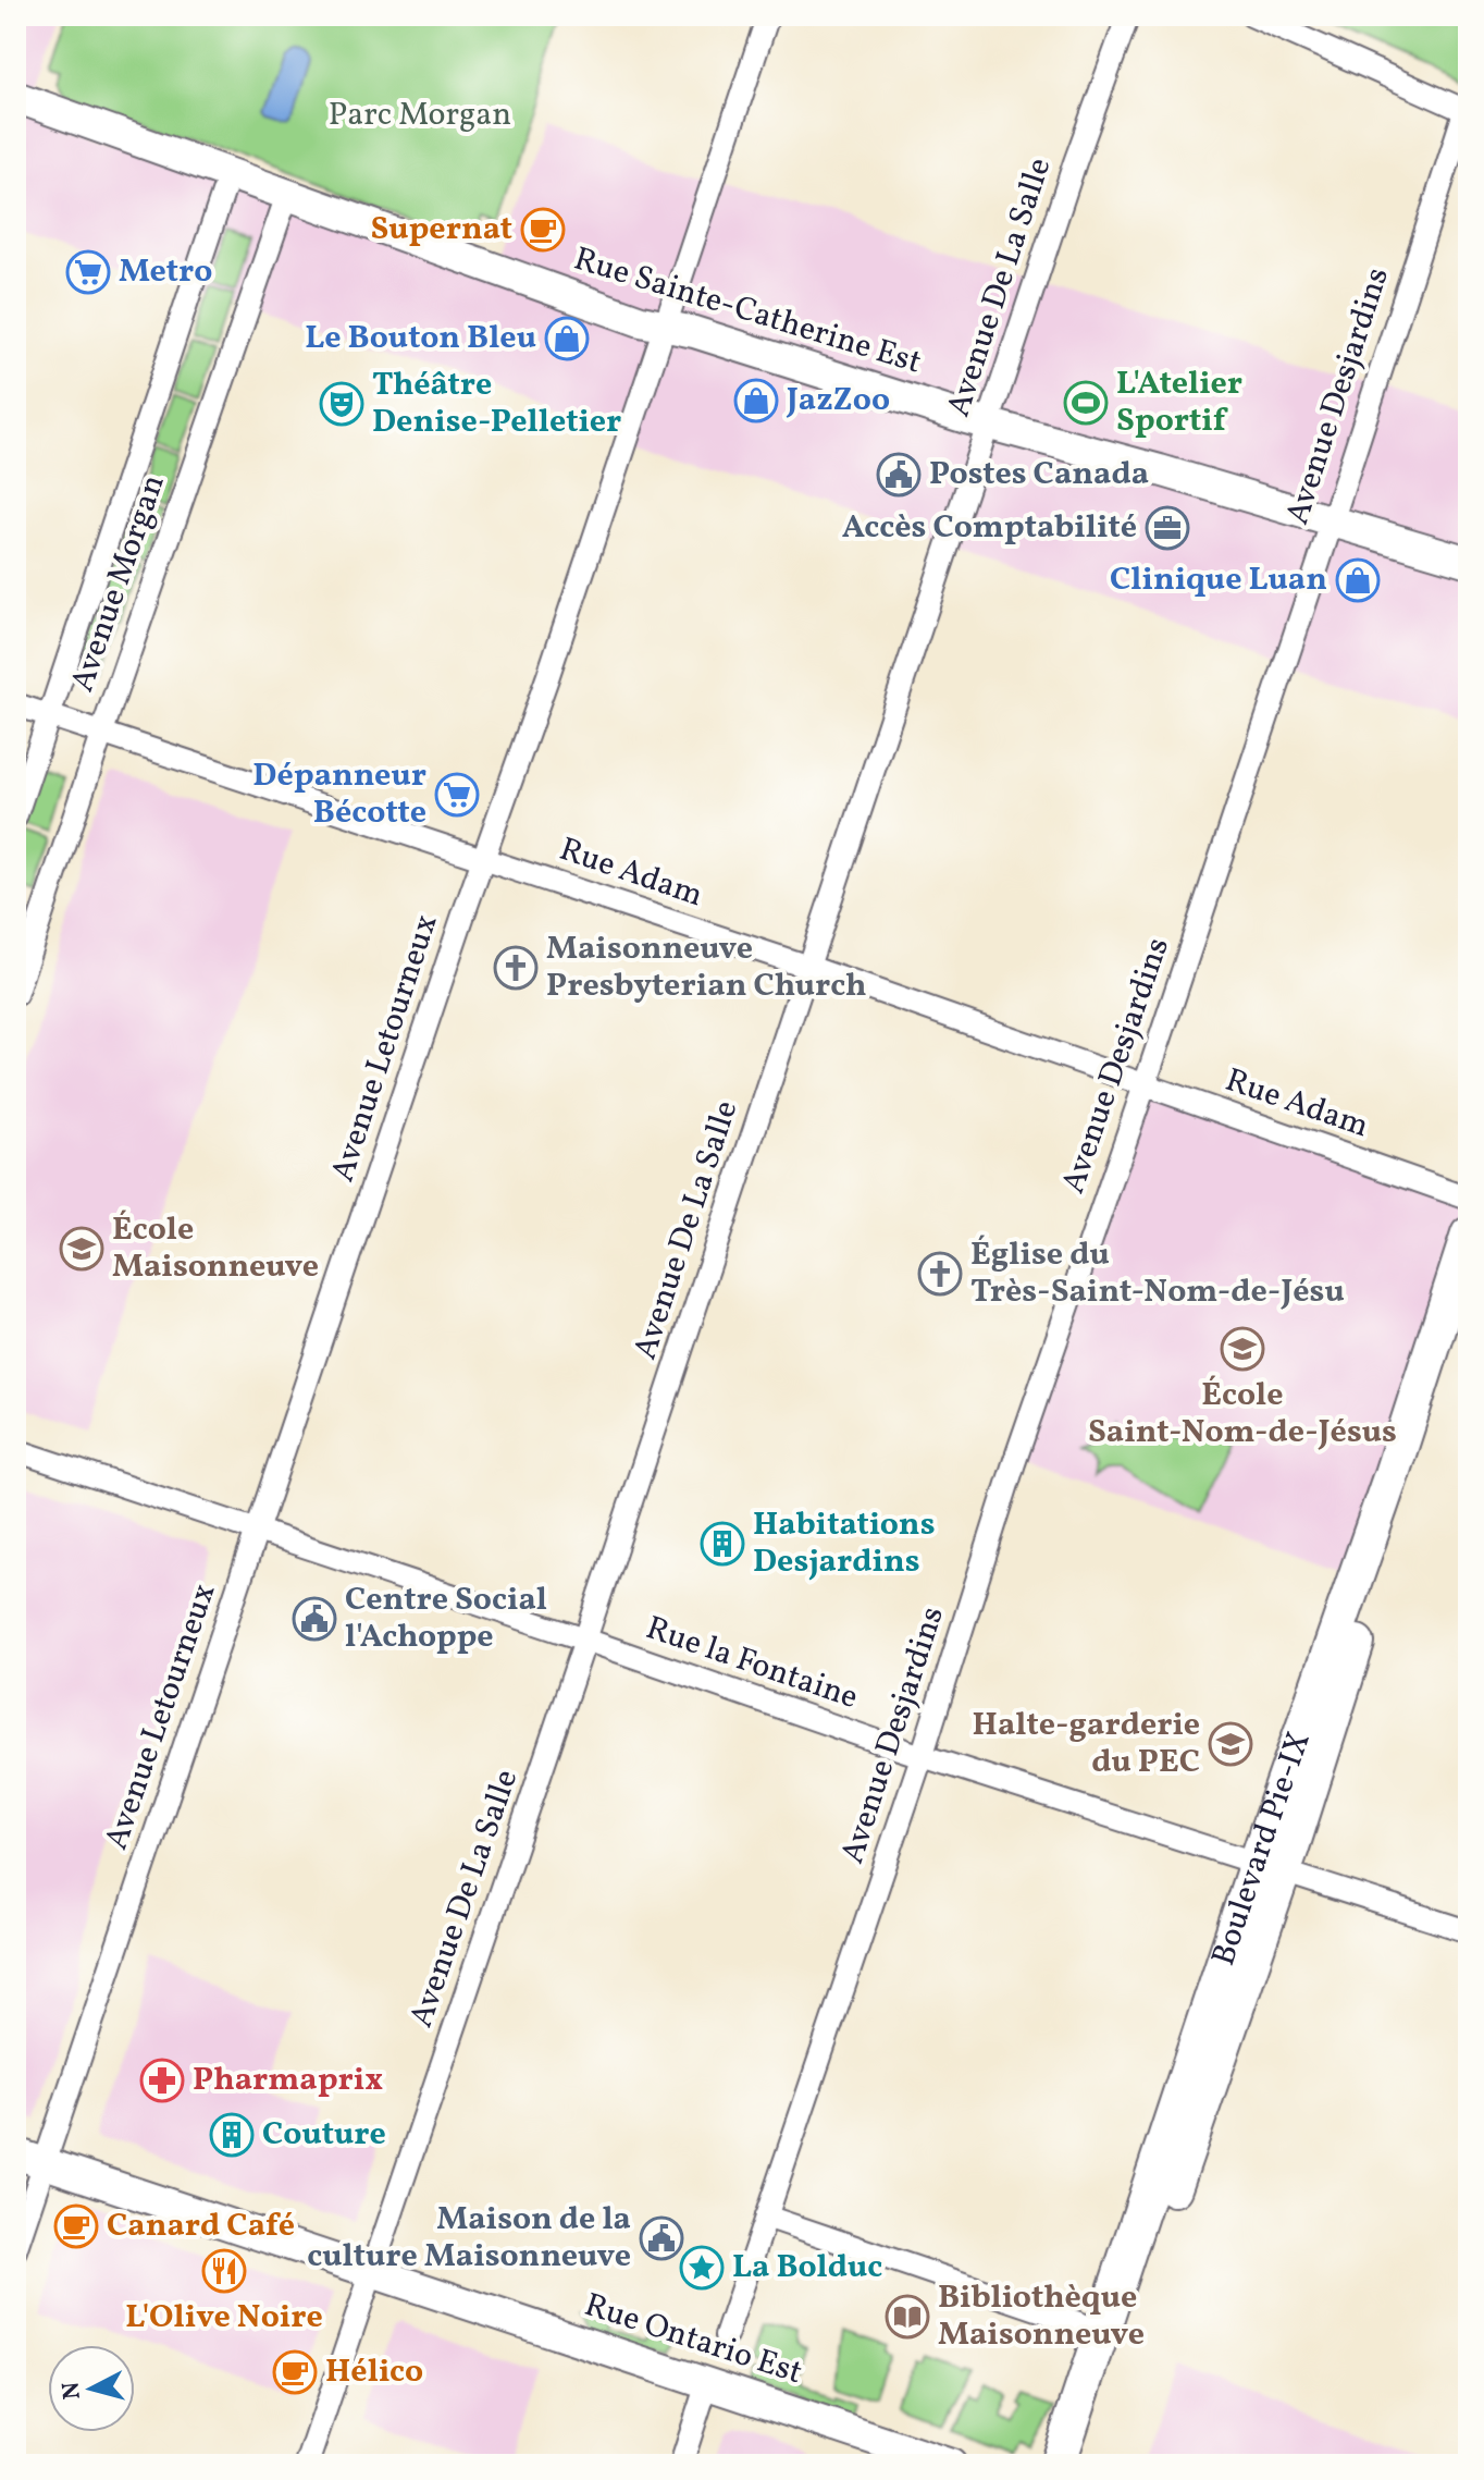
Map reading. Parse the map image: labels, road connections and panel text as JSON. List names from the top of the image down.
{
  "streets": {
    "main road": ["Boulevard Pie-IX"],
    "street": [
      "Avenue De La Salle",
      "Rue Sainte-Catherine Est",
      "Avenue Desjardins",
      "Avenue Morgan",
      "Rue Adam",
      "Avenue Letourneux",
      "Rue la Fontaine",
      "Rue Ontario Est"
    ]
  },
  "crossings": [
    ["Avenue De La Salle", "Rue Sainte-Catherine Est"],
    ["Avenue De La Salle", "Rue Adam"],
    ["Avenue De La Salle", "Rue la Fontaine"],
    ["Avenue De La Salle", "Rue Ontario Est"],
    ["Rue Sainte-Catherine Est", "Avenue Desjardins"],
    ["Rue Sainte-Catherine Est", "Avenue Morgan"],
    ["Rue Sainte-Catherine Est", "Avenue Letourneux"],
    ["Avenue Desjardins", "Rue Adam"],
    ["Avenue Desjardins", "Rue la Fontaine"],
    ["Avenue Morgan", "Rue Adam"],
    ["Rue Adam", "Avenue Letourneux"],
    ["Avenue Letourneux", "Rue la Fontaine"],
    ["Avenue Letourneux", "Rue Ontario Est"],
    ["Rue la Fontaine", "Boulevard Pie-IX"]
  ],
  "parks": ["Parc Morgan"],
  "places": {
    "cafe": ["Supernat", "Canard Café", "Hélico"],
    "supermarket": ["Metro", "Dépanneur Bécotte"],
    "shop": ["Le Bouton Bleu", "JazZoo", "Clinique Luan"],
    "sports": ["L'Atelier Sportif"],
    "theatre": ["Théâtre Denise-Pelletier"],
    "public building": ["Postes Canada", "Centre Social l'Achoppe", "Maison de la culture Maisonneuve"],
    "office": ["Accès Comptabilité"],
    "church": ["Maisonneuve Presbyterian Church", "Église du Très-Saint-Nom-de-Jésu"],
    "school or university": ["École Maisonneuve", "École Saint-Nom-de-Jésus", "Halte-garderie du PEC"],
    "building": ["Habitations Desjardins", "Couture"],
    "pharmacy": ["Pharmaprix"],
    "place": ["La Bolduc"],
    "restaurant": ["L'Olive Noire"],
    "library": ["Bibliothèque Maisonneuve"]
  },
  "north": "left"
}
